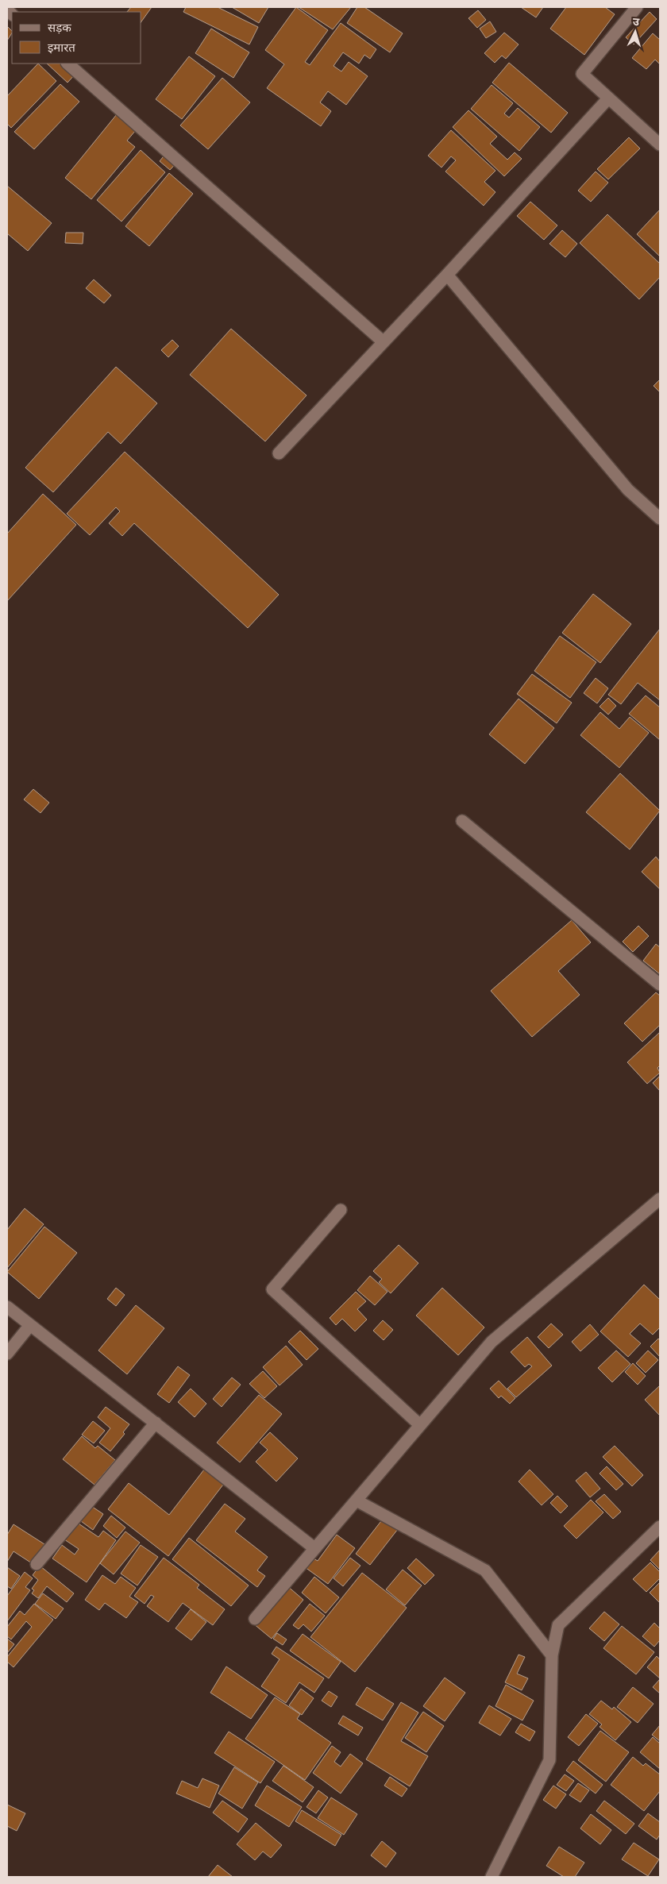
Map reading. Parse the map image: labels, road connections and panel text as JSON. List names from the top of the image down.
{
  "legend": ["सड़क", "इमारत"],
  "north": "top"
}
